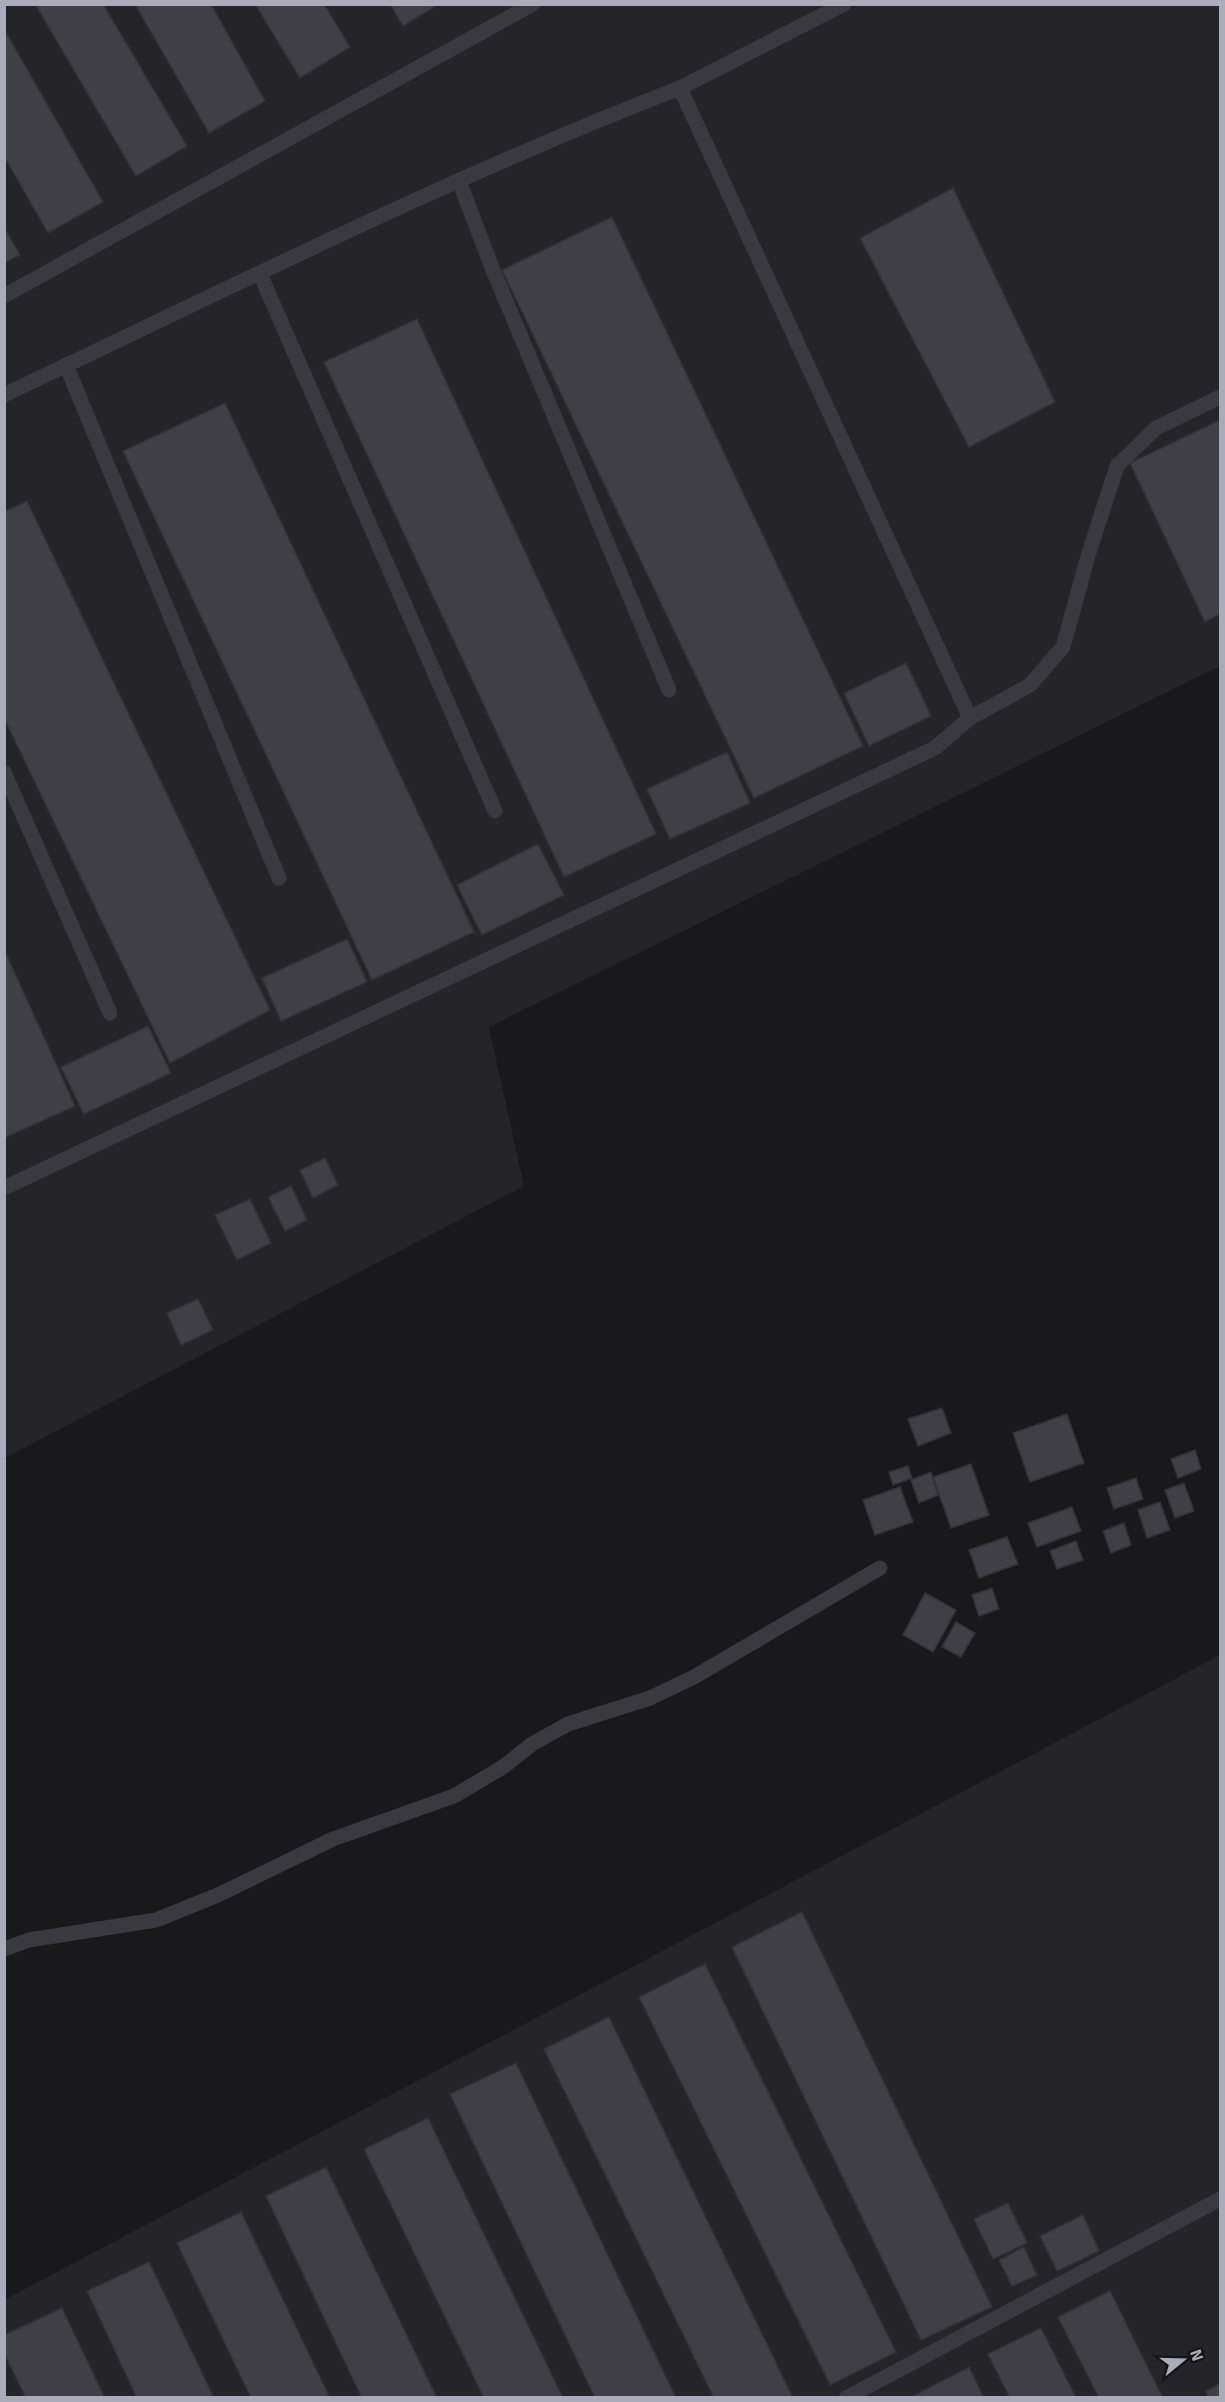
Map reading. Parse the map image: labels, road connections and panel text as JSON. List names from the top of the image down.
{
  "north": "right"
}
